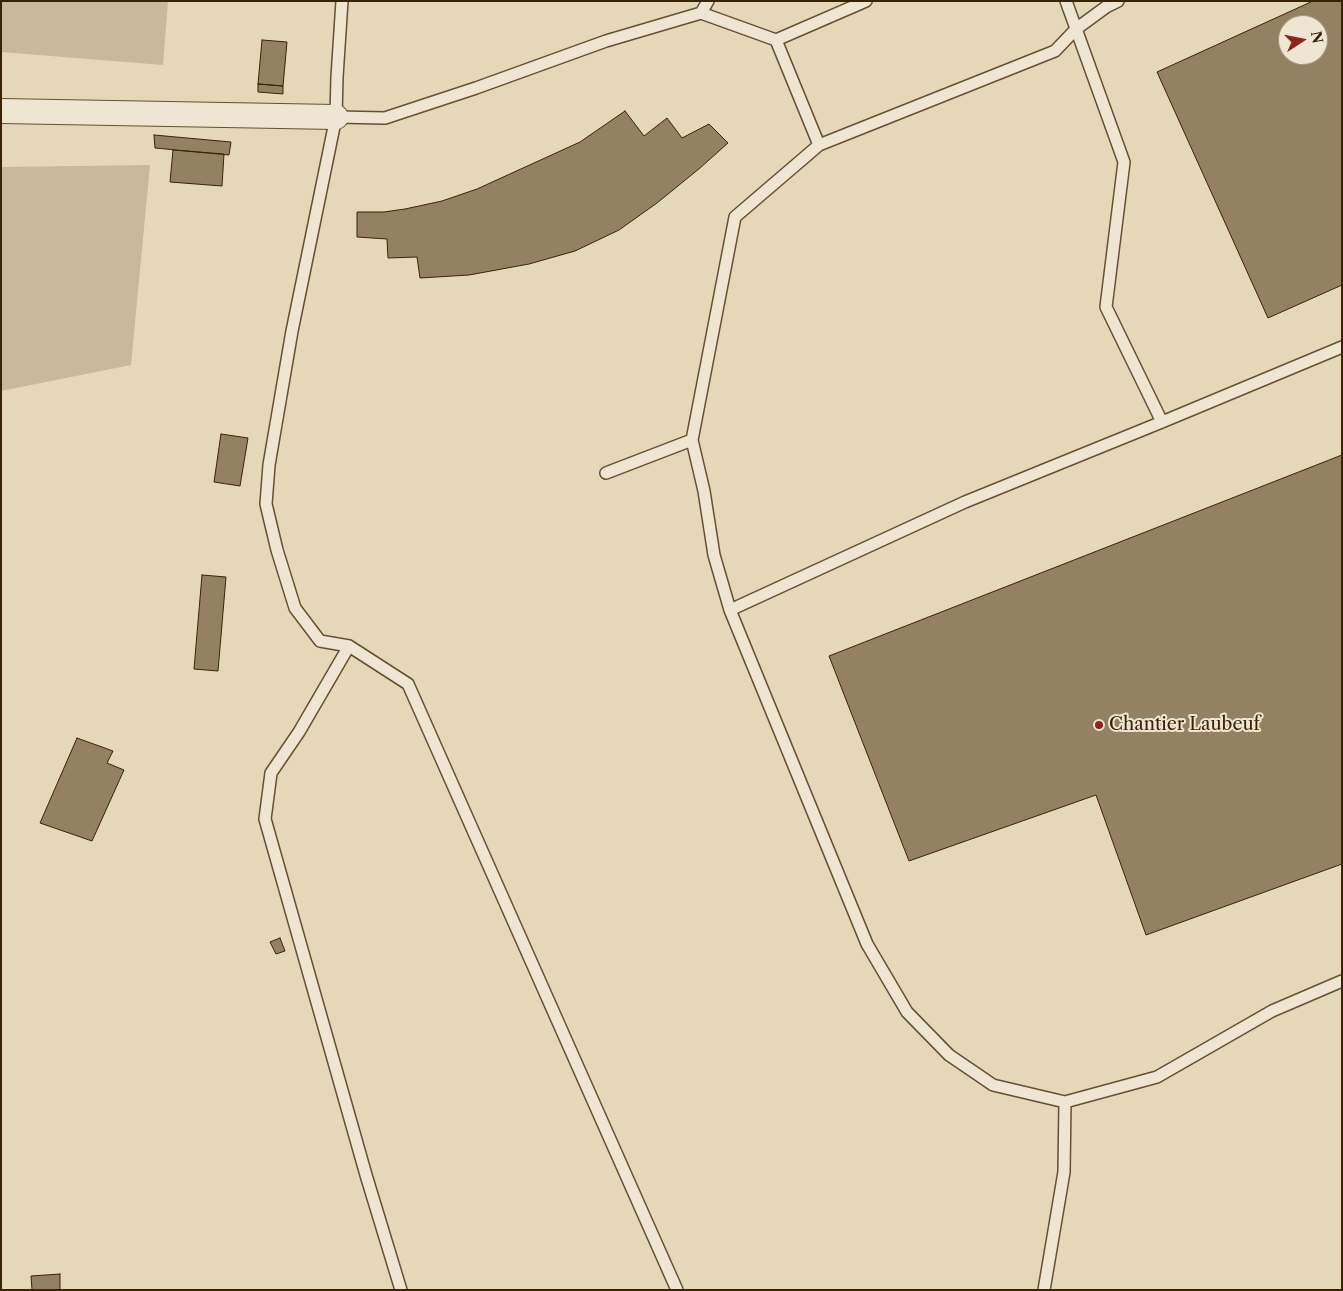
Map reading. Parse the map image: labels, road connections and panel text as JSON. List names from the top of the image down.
{
  "places": ["Chantier Laubeuf"],
  "north": "right"
}
